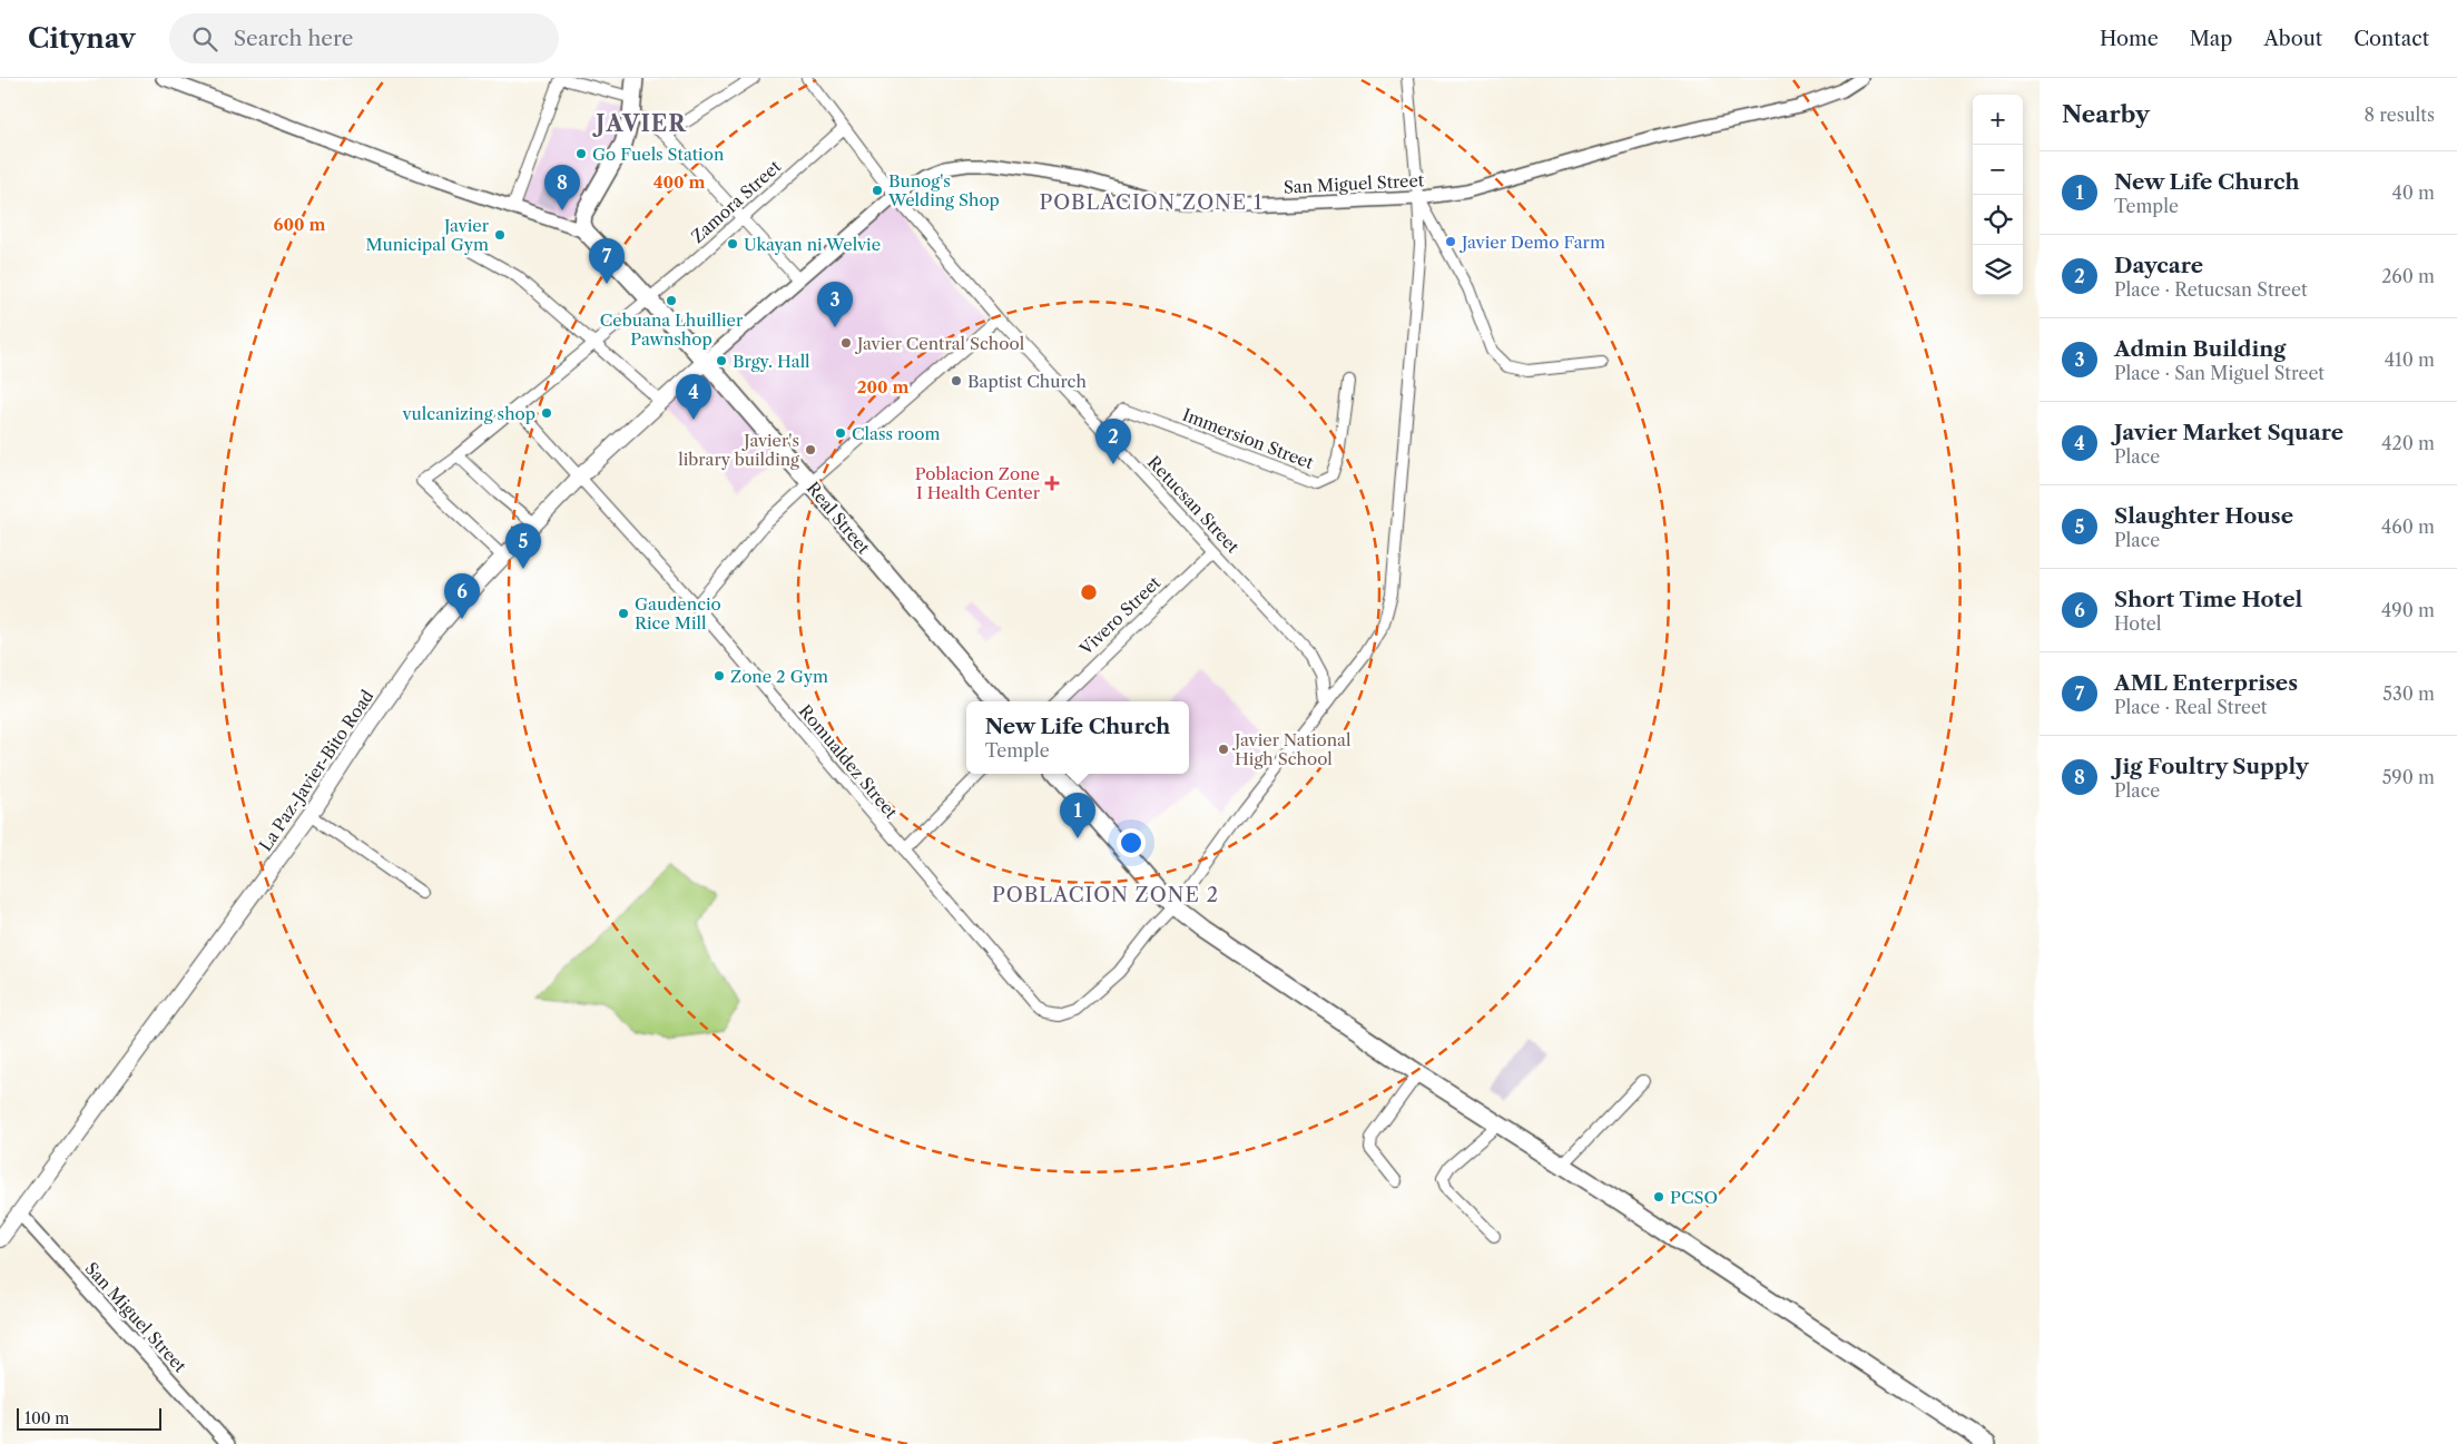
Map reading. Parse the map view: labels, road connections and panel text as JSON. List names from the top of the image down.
{
  "streets": {
    "main road": ["Real Street", "La Paz-Javier-Bito Road"],
    "street": [
      "San Miguel Street",
      "Zamora Street",
      "Immersion Street",
      "Retucsan Street",
      "Vivero Street",
      "Romualdez Street"
    ]
  },
  "crossings": [
    ["San Miguel Street", "Retucsan Street"],
    ["San Miguel Street", "Real Street"],
    ["San Miguel Street", "La Paz-Javier-Bito Road"],
    ["Zamora Street", "Retucsan Street"],
    ["Zamora Street", "Real Street"],
    ["Immersion Street", "Retucsan Street"],
    ["Retucsan Street", "Vivero Street"],
    ["Real Street", "La Paz-Javier-Bito Road"],
    ["Romualdez Street", "La Paz-Javier-Bito Road"]
  ],
  "districts": ["JAVIER", "POBLACION ZONE 1", "POBLACION ZONE 2"],
  "places": {
    "other": [
      "Go Fuels Station",
      "Bunog's Welding Shop",
      "Javier Municipal Gym",
      "Javier Demo Farm",
      "Ukayan ni Welvie",
      "Cebuana Lhuillier Pawnshop",
      "Javier Central School",
      "Brgy. Hall",
      "Baptist Church",
      "vulcanizing shop",
      "Class room",
      "Javier's library building",
      "Gaudencio Rice Mill",
      "Zone 2 Gym",
      "Javier National High School",
      "PCSO"
    ],
    "health": ["Poblacion Zone I Health Center"]
  },
  "scale_bar": "100 m",
  "page": {
    "header": "Citynav",
    "search": "Search here",
    "nav": [
      "Home",
      "Map",
      "About",
      "Contact"
    ],
    "heading": ["Nearby", "8 results"],
    "map_buttons": ["+", "−"],
    "list": [
      {
        "mark": "1",
        "name": "New Life Church",
        "note": "Temple",
        "value": "40 m"
      },
      {
        "mark": "2",
        "name": "Daycare",
        "note": "Place · Retucsan Street",
        "value": "260 m"
      },
      {
        "mark": "3",
        "name": "Admin Building",
        "note": "Place · San Miguel Street",
        "value": "410 m"
      },
      {
        "mark": "4",
        "name": "Javier Market Square",
        "note": "Place",
        "value": "420 m"
      },
      {
        "mark": "5",
        "name": "Slaughter House",
        "note": "Place",
        "value": "460 m"
      },
      {
        "mark": "6",
        "name": "Short Time Hotel",
        "note": "Hotel",
        "value": "490 m"
      },
      {
        "mark": "7",
        "name": "AML Enterprises",
        "note": "Place · Real Street",
        "value": "530 m"
      },
      {
        "mark": "8",
        "name": "Jig Foultry Supply",
        "note": "Place",
        "value": "590 m"
      }
    ],
    "pins": [
      "8",
      "7",
      "3",
      "4",
      "2",
      "5",
      "6",
      "1"
    ],
    "popup": ["New Life Church", "Temple"],
    "scale": "100 m"
  },
  "rings": ["400 m", "600 m", "200 m"]
}
